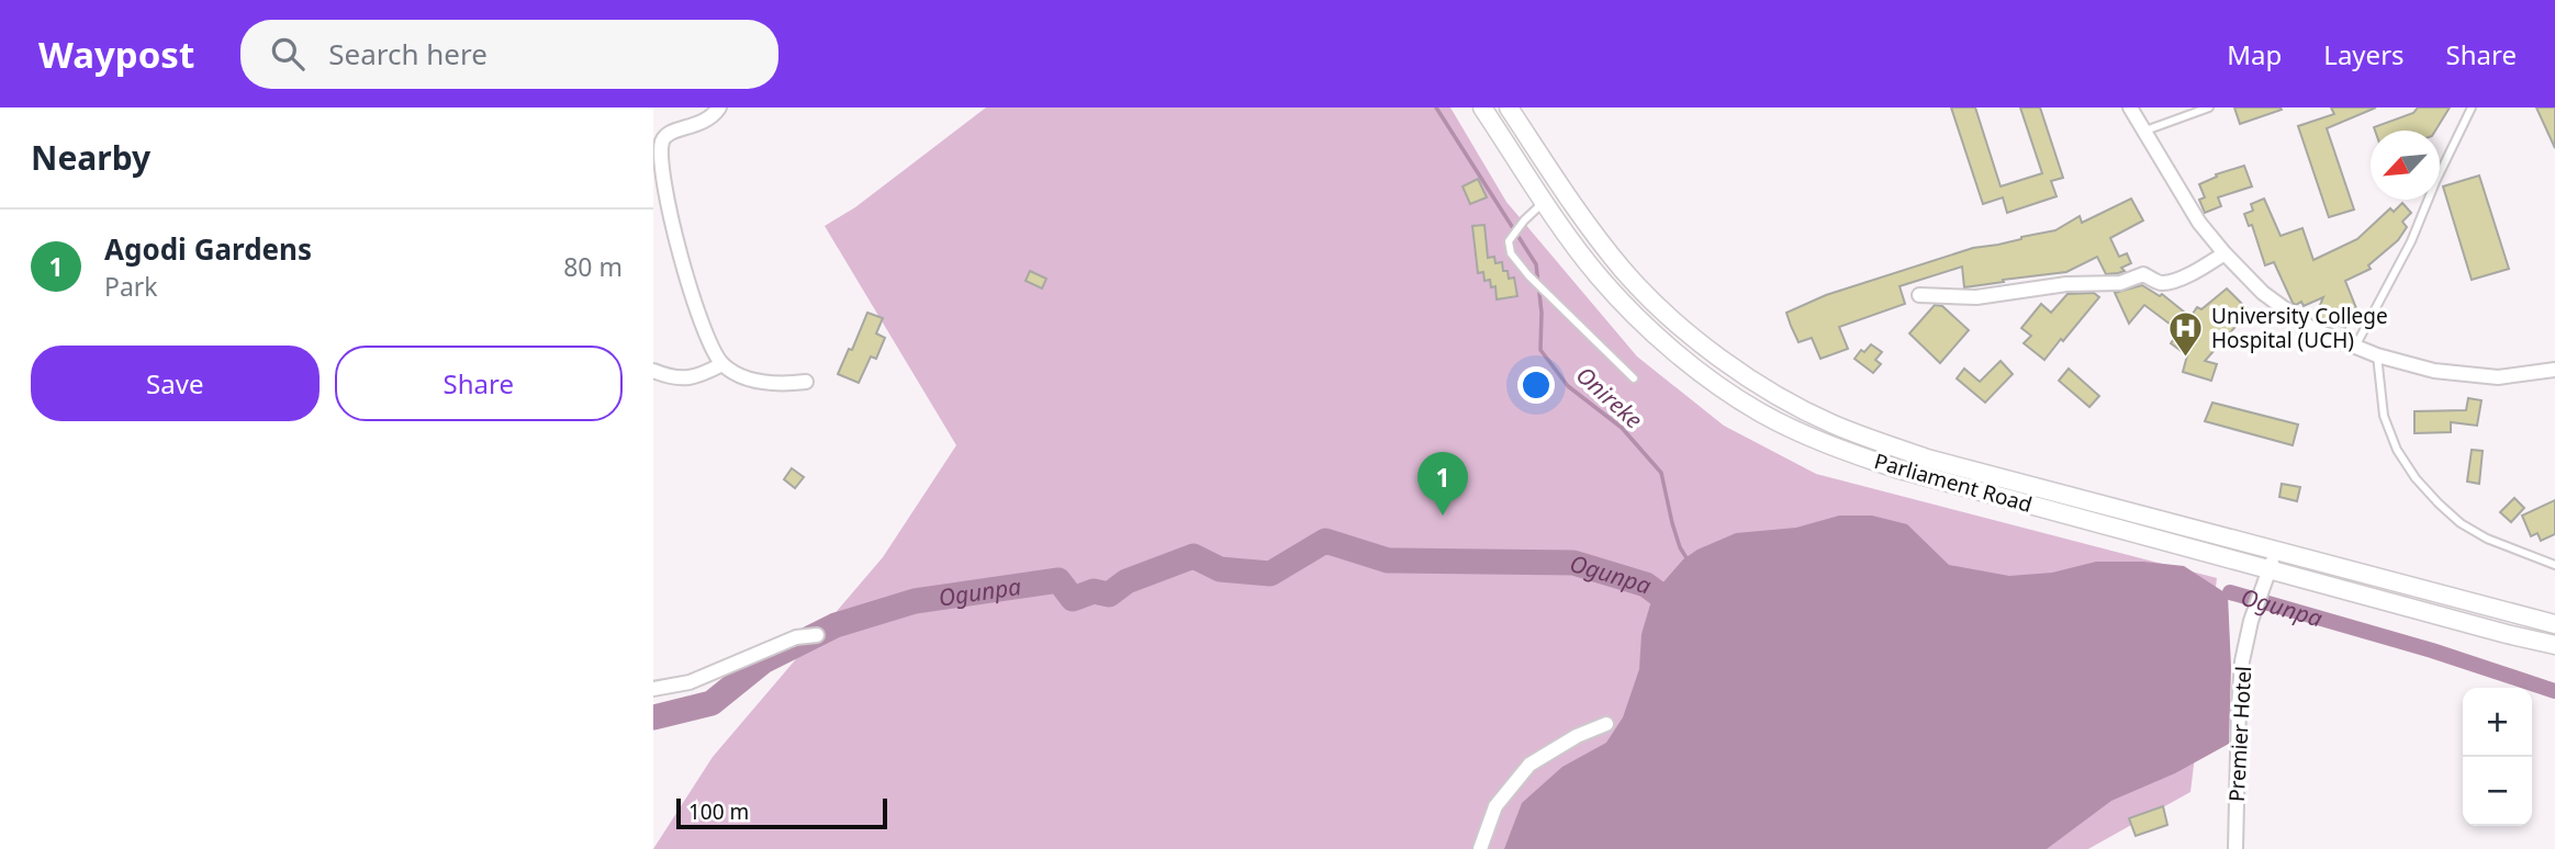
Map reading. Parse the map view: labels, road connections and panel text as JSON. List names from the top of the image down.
{
  "streets": {
    "main road": ["Parliament Road"],
    "street": ["Premier Hotel"]
  },
  "crossings": [
    ["Parliament Road", "Premier Hotel"]
  ],
  "water": ["Onireke", "Ogunpa"],
  "places": {
    "hospital": ["University College Hospital (UCH)"]
  },
  "scale_bar": "100 m",
  "north": "bottom left",
  "page": {
    "header": "Waypost",
    "search": "Search here",
    "nav": ["Map", "Layers", "Share"],
    "heading": "Nearby",
    "list": [
      {
        "mark": "1",
        "name": "Agodi Gardens",
        "note": "Park",
        "value": "80 m"
      }
    ],
    "buttons": ["Save", "Share"],
    "pins": "1",
    "map_buttons": ["+", "−"],
    "scale": "100 m"
  }
}
